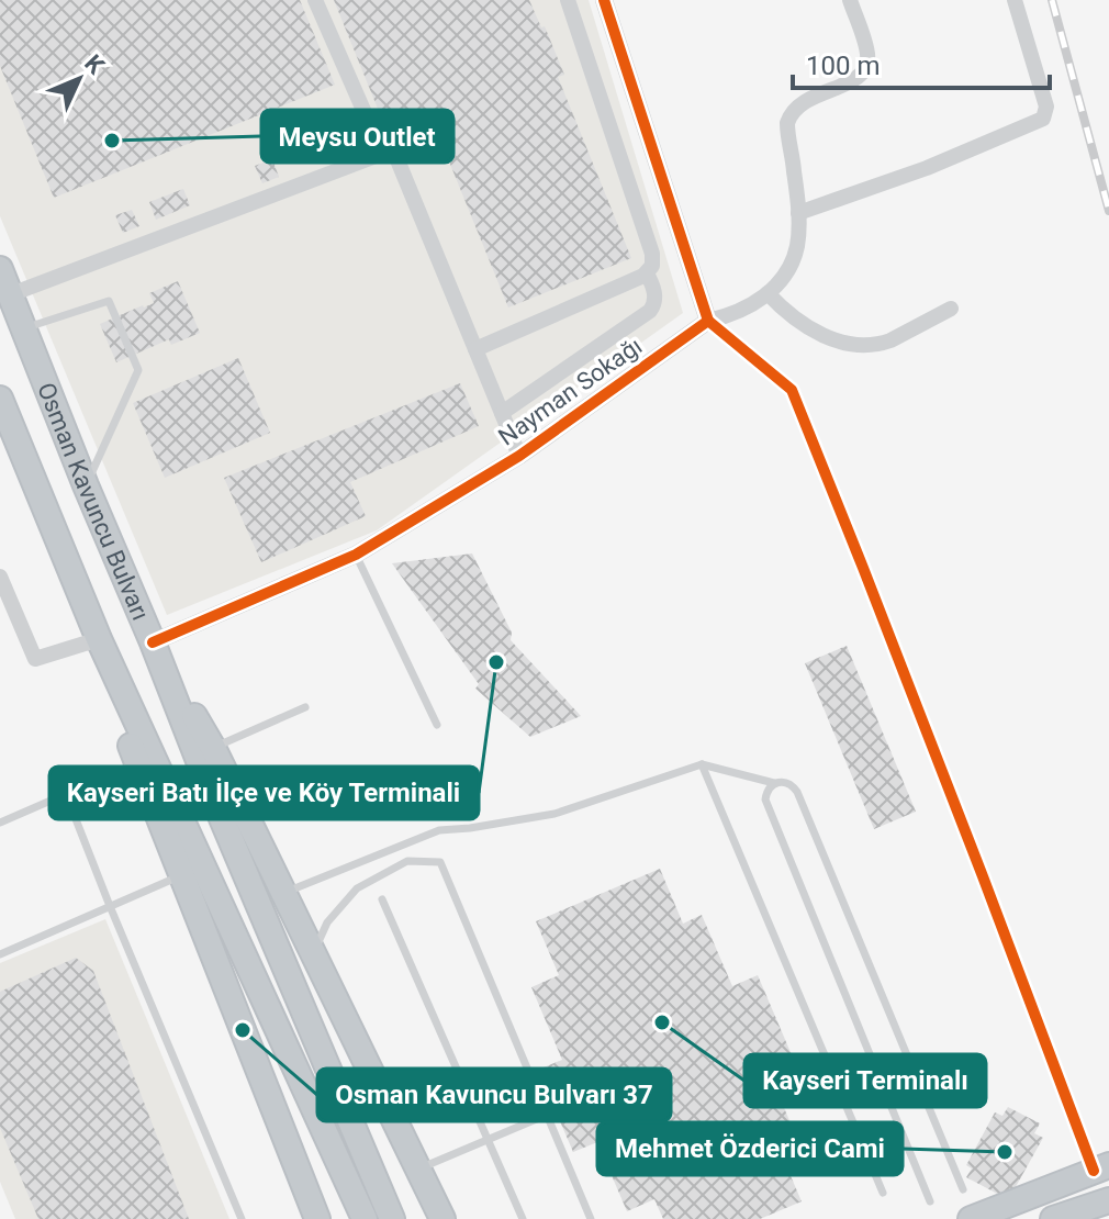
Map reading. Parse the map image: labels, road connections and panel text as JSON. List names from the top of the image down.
{
  "streets": {
    "highway": ["Osman Kavuncu Bulvarı"],
    "street": ["Nayman Sokağı"]
  },
  "crossings": [
    ["Nayman Sokağı", "Osman Kavuncu Bulvarı"]
  ],
  "places": [
    "Meysu Outlet",
    "Kayseri Batı İlçe ve Köy Terminali",
    "Kayseri Terminalı",
    "Osman Kavuncu Bulvarı 37",
    "Mehmet Özderici Cami"
  ],
  "scale_bar": "100 m",
  "north": "top right"
}
